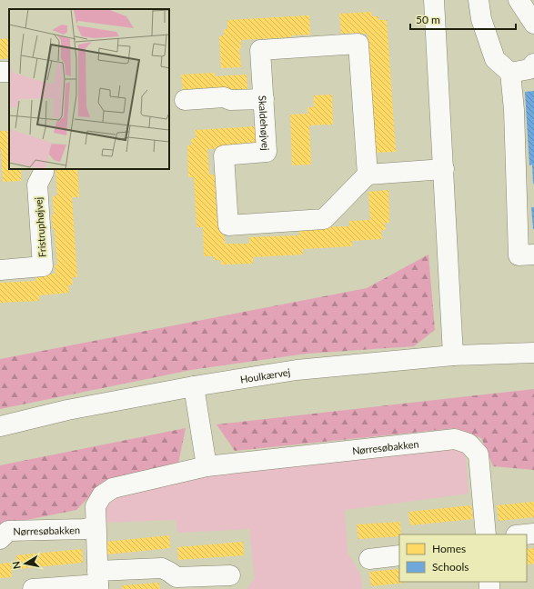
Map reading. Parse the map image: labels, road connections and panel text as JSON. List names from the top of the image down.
{
  "streets": {
    "street": [
      "Skaldehøjvej",
      "Fristruphøjvej",
      "Houlkærvej",
      "Nørresøbakken"
    ]
  },
  "legend": ["Homes", "Schools"],
  "scale_bar": "50 m",
  "north": "left"
}
